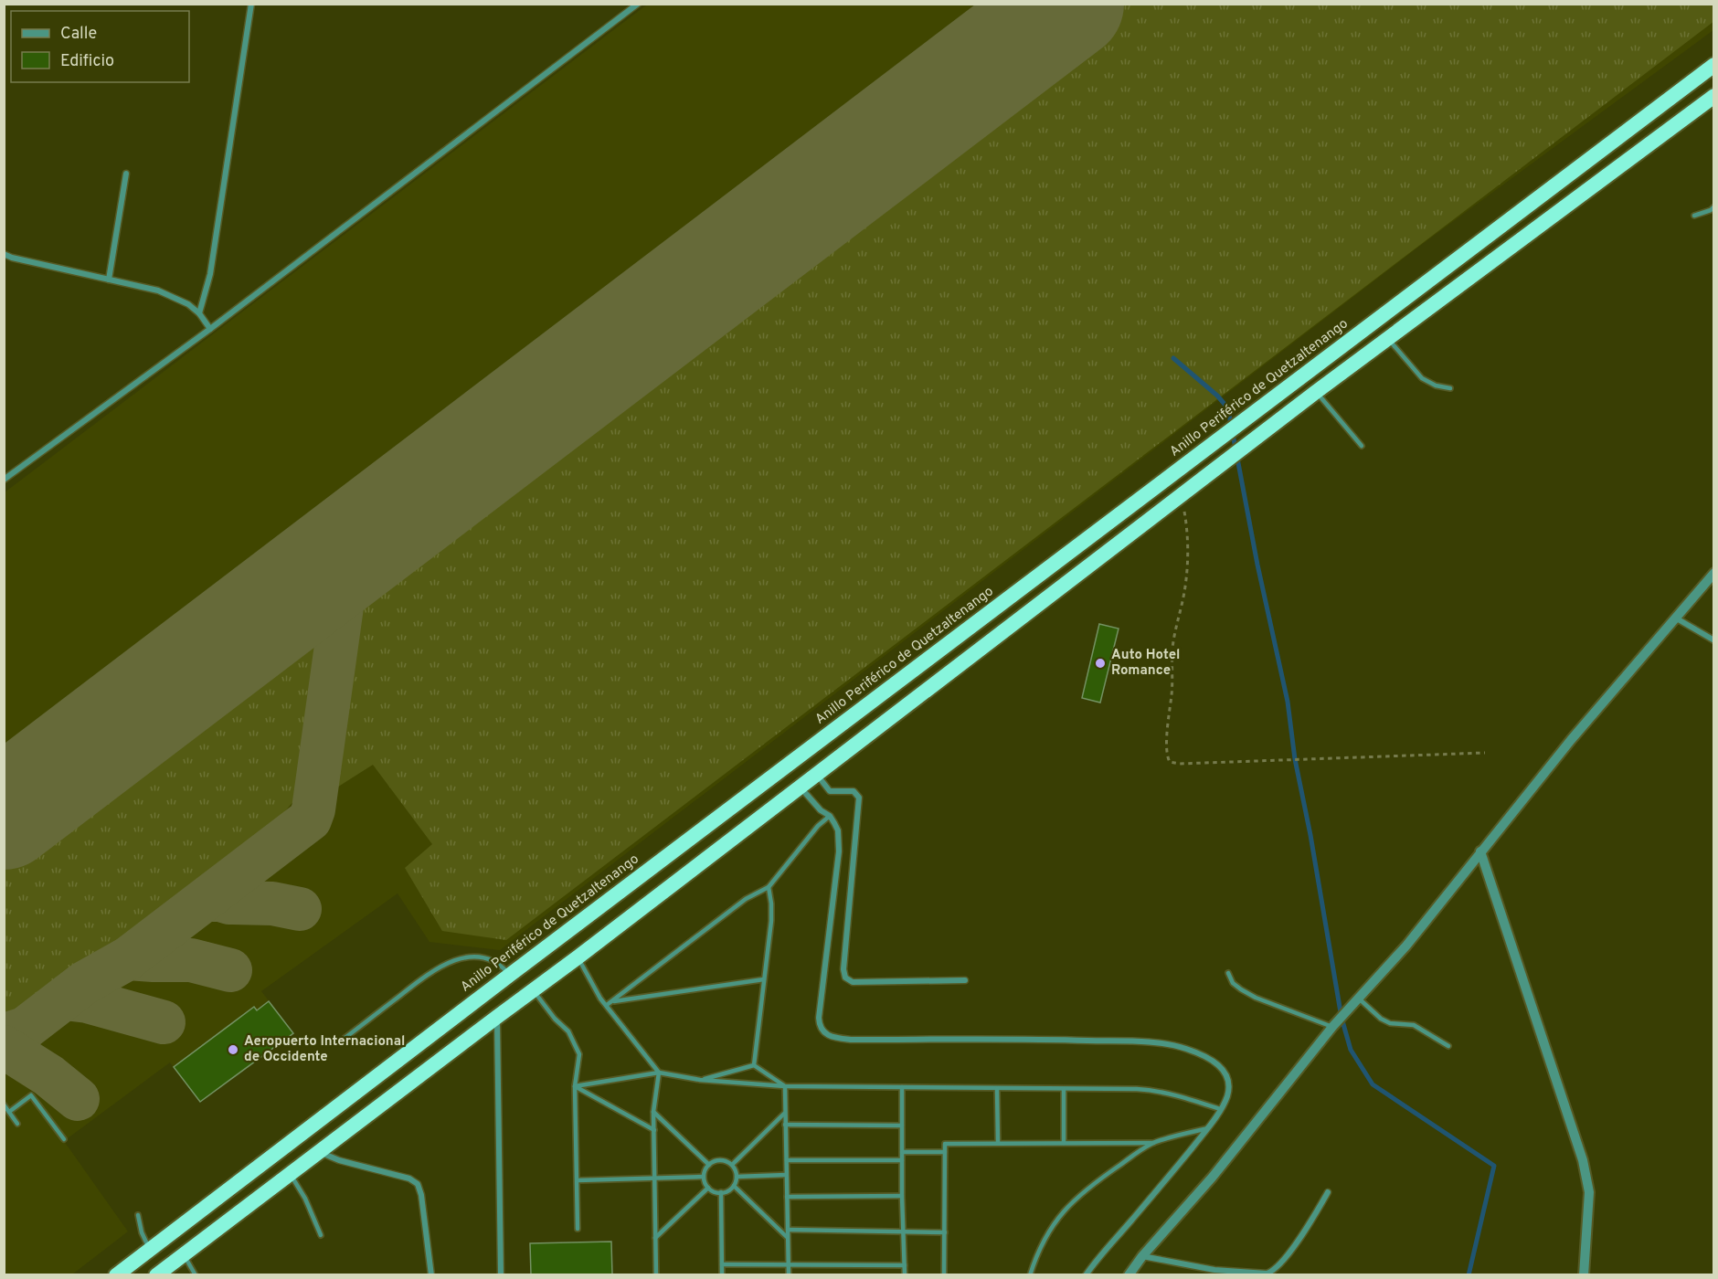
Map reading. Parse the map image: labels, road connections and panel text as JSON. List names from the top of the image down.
{
  "streets": {
    "highway": ["Anillo Periférico de Quetzaltenango"]
  },
  "places": ["Auto Hotel Romance", "Aeropuerto Internacional de Occidente"],
  "legend": ["Calle", "Edificio"]
}
